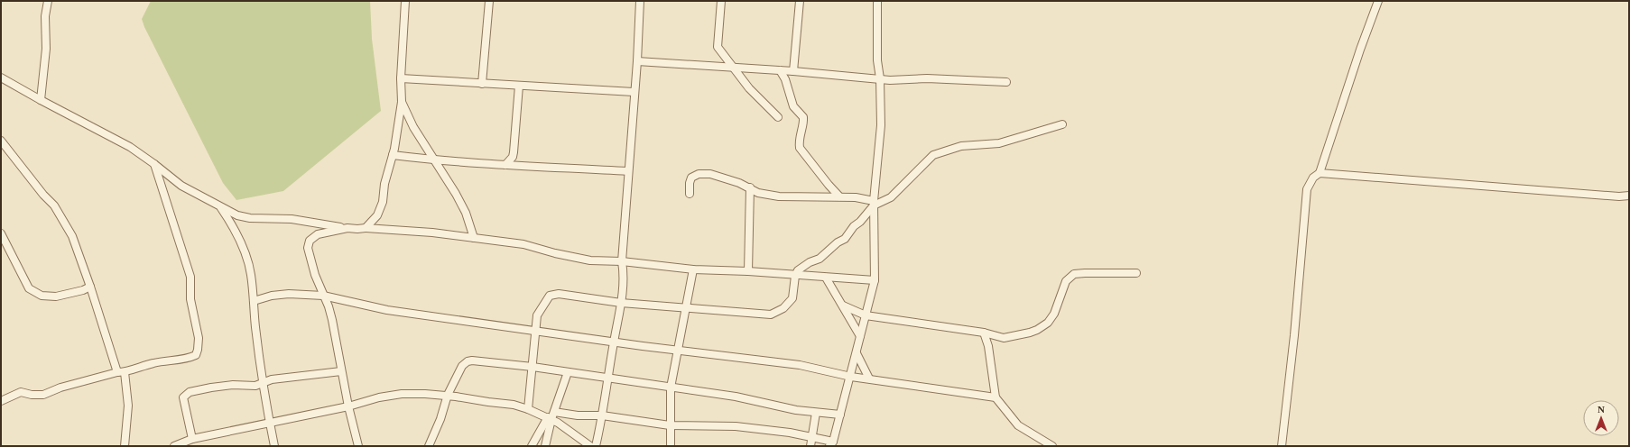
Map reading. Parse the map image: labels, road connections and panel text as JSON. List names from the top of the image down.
{
  "north": "top"
}
